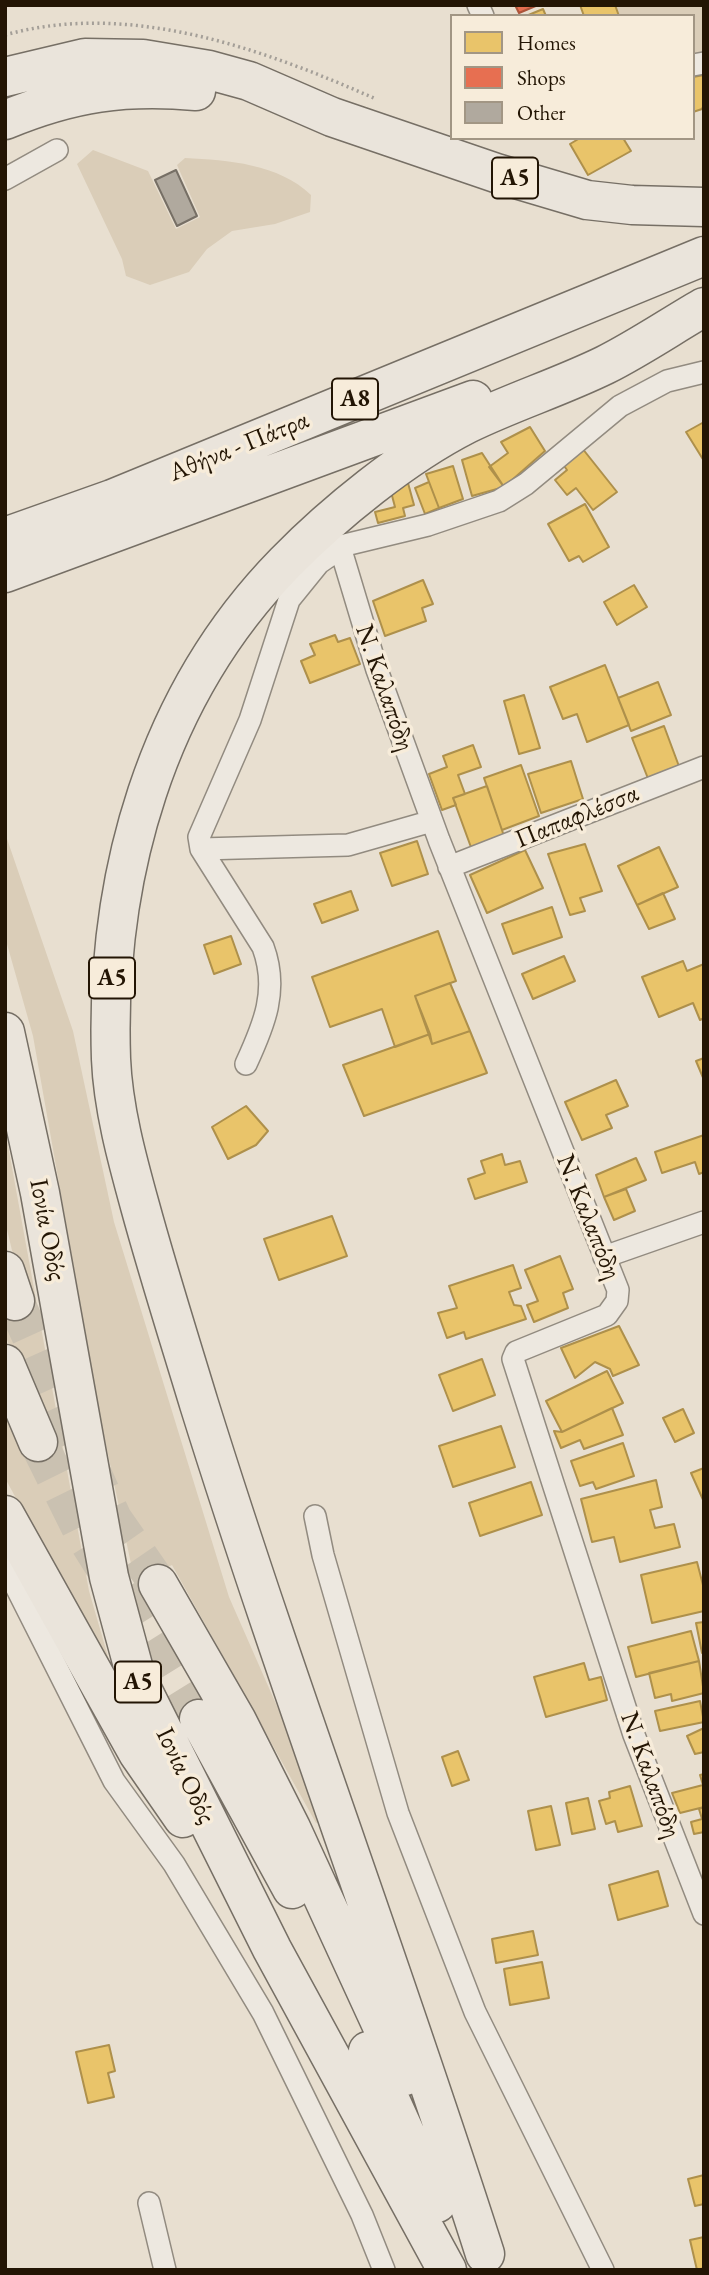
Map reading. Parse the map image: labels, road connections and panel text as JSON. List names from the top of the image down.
{
  "streets": {
    "highway": [
      "Α5",
      "Α8",
      "Αθήνα - Πάτρα",
      "Ιονία Οδός"
    ],
    "street": ["Ν. Καλαπόδη", "Παπαφλέσσα"]
  },
  "crossings": [
    ["Α5", "Αθήνα - Πάτρα"],
    ["Ν. Καλαπόδη", "Παπαφλέσσα"]
  ],
  "legend": ["Homes", "Shops", "Other"]
}
